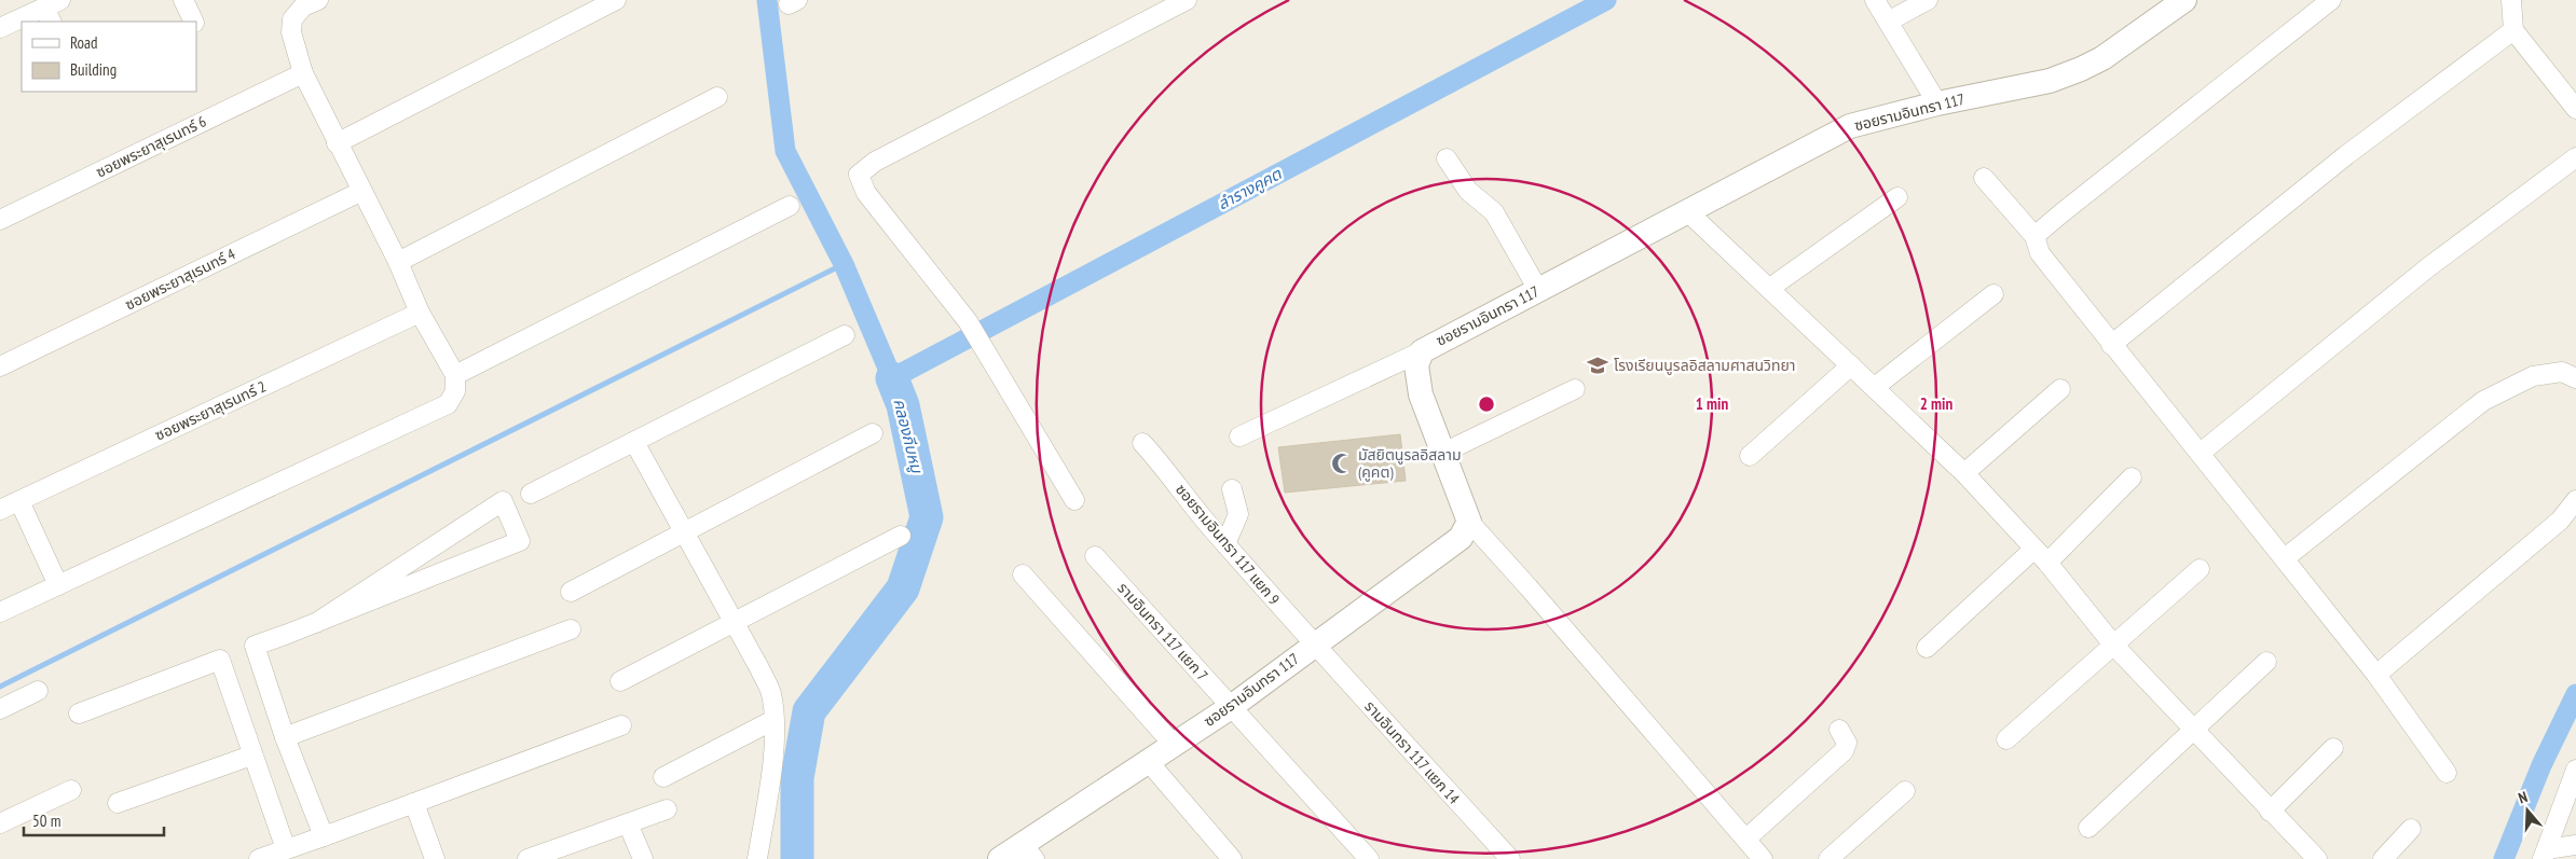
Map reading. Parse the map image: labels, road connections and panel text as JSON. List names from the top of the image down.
{
  "streets": {
    "street": [
      "ซอยรามอินทรา 117",
      "ซอยพระยาสุเรนทร์ 6",
      "ซอยพระยาสุเรนทร์ 4",
      "ซอยพระยาสุเรนทร์ 2",
      "ซอยรามอินทรา 117 แยก 9",
      "รามอินทรา 117 แยก 7",
      "รามอินทรา 117 แยก 14"
    ]
  },
  "crossings": [
    ["ซอยรามอินทรา 117", "ซอยรามอินทรา 117 แยก 9"],
    ["ซอยรามอินทรา 117", "รามอินทรา 117 แยก 7"],
    ["ซอยรามอินทรา 117", "รามอินทรา 117 แยก 14"],
    ["ซอยรามอินทรา 117 แยก 9", "รามอินทรา 117 แยก 14"]
  ],
  "water": ["ลำรางคูคต", "คลองกีบหมู"],
  "places": {
    "school or university": ["โรงเรียนนูรลอิสลามศาสนวิทยา"],
    "mosque": ["มัสยิตนูรลอิสลาม (คูคต)"]
  },
  "legend": ["Road", "Building"],
  "scale_bar": "50 m",
  "north": "top",
  "rings": ["1 min", "2 min"]
}
